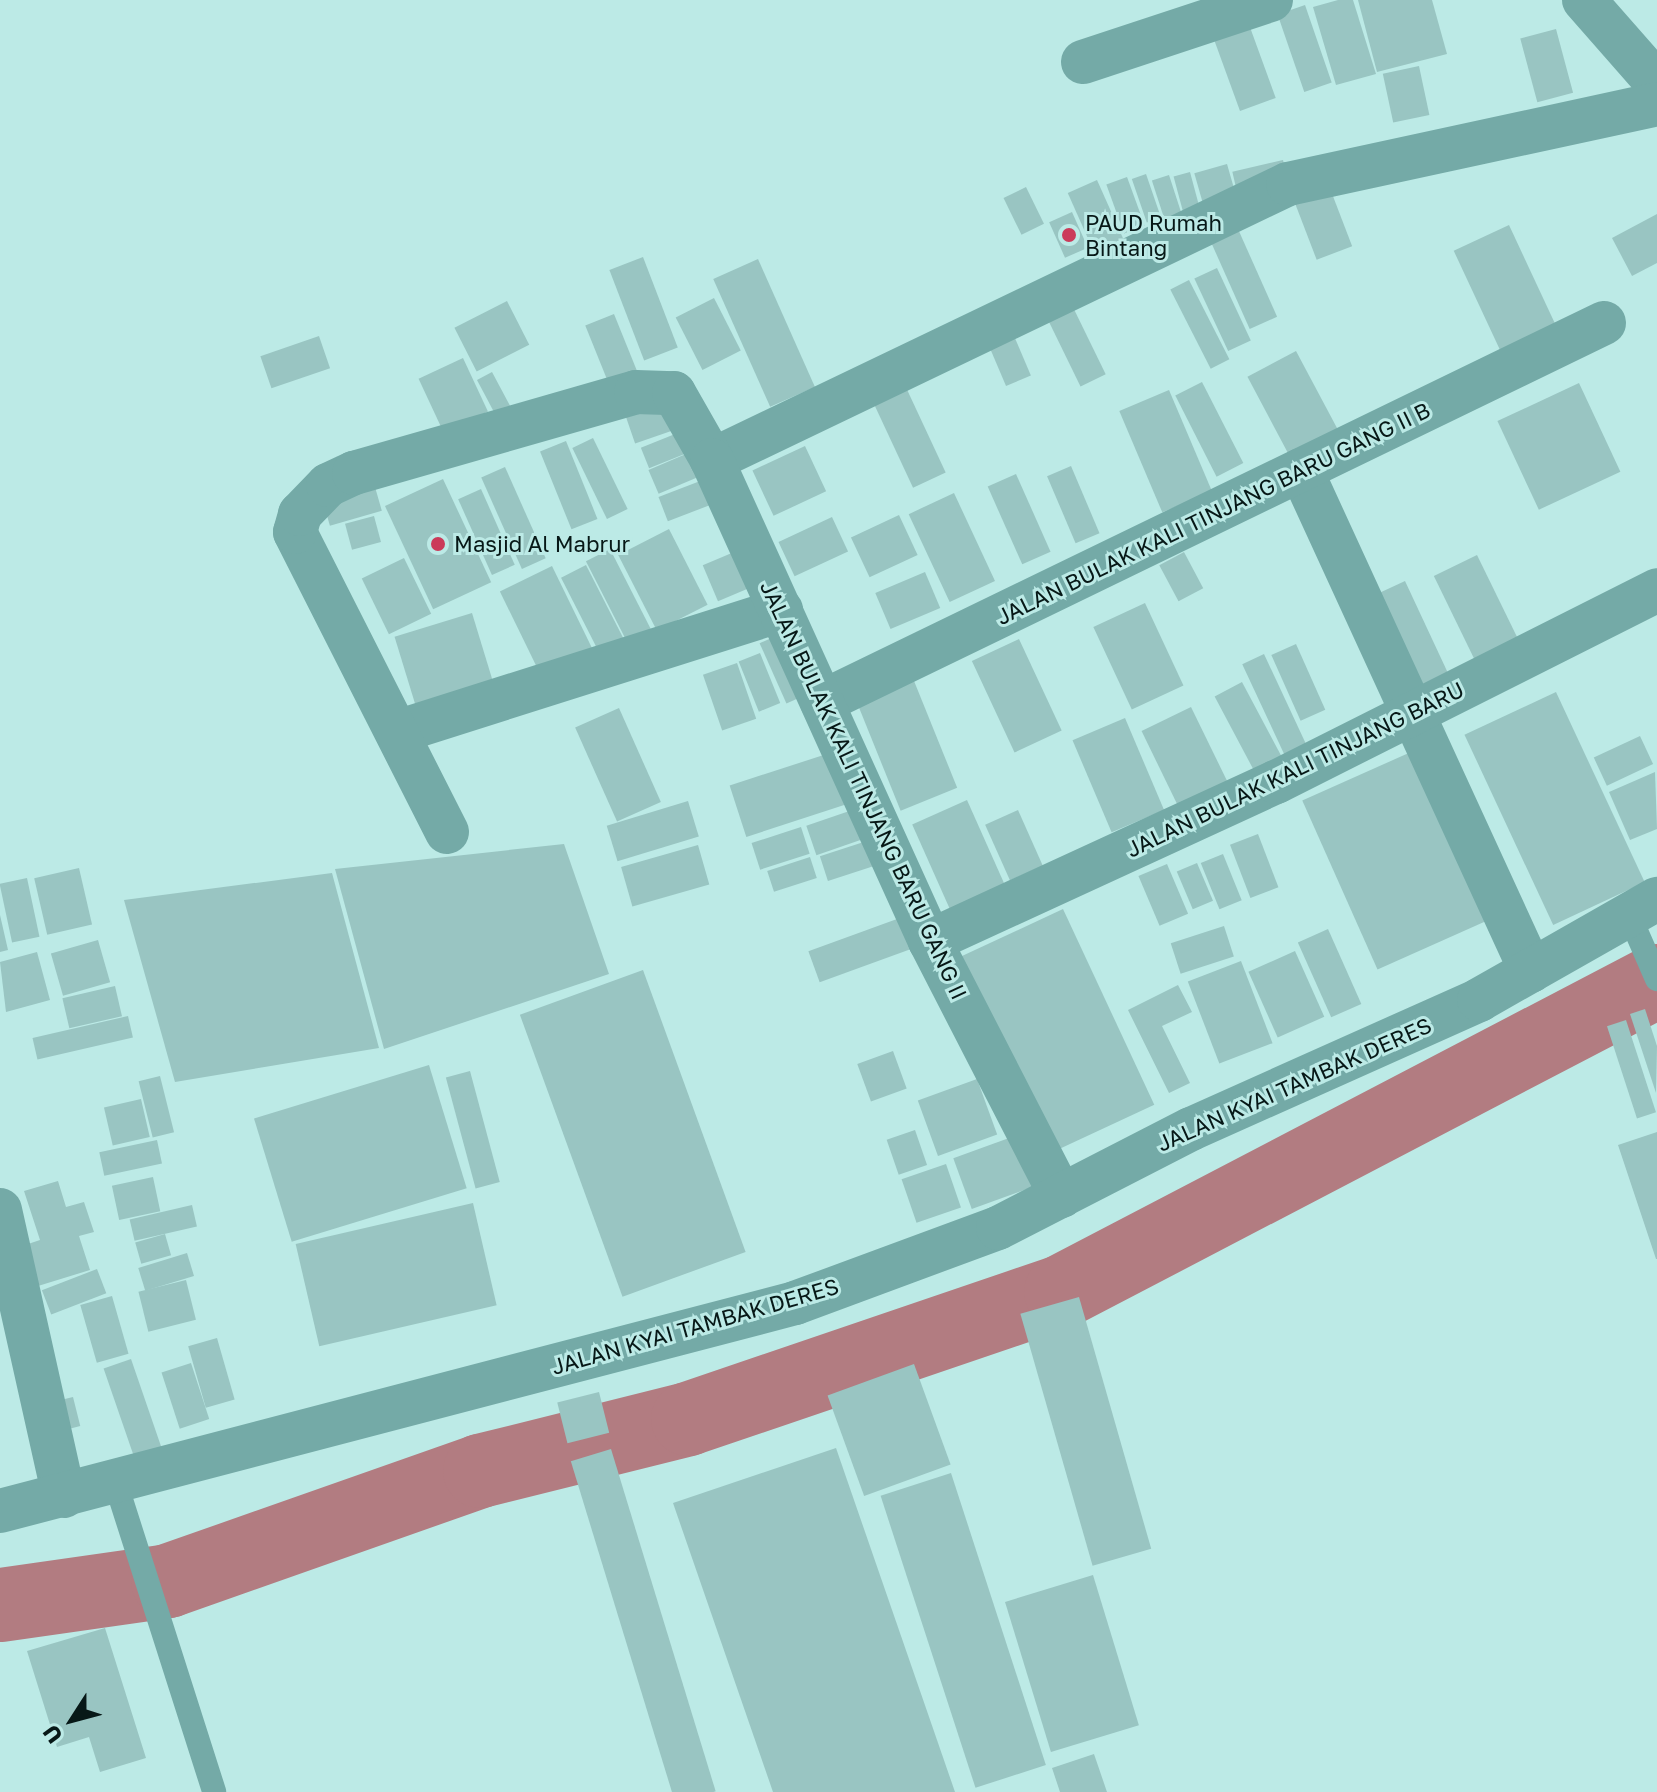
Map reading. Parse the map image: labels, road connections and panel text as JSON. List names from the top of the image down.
{
  "streets": {
    "street": [
      "JALAN BULAK KALI TINJANG BARU GANG II B",
      "JALAN BULAK KALI TINJANG BARU",
      "JALAN BULAK KALI TINJANG BARU GANG II",
      "JALAN KYAI TAMBAK DERES"
    ]
  },
  "crossings": [
    ["JALAN BULAK KALI TINJANG BARU GANG II B", "JALAN BULAK KALI TINJANG BARU GANG II"],
    ["JALAN BULAK KALI TINJANG BARU", "JALAN BULAK KALI TINJANG BARU GANG II"],
    ["JALAN BULAK KALI TINJANG BARU GANG II", "JALAN KYAI TAMBAK DERES"]
  ],
  "places": ["PAUD Rumah Bintang", "Masjid Al Mabrur"],
  "north": "bottom left"
}
